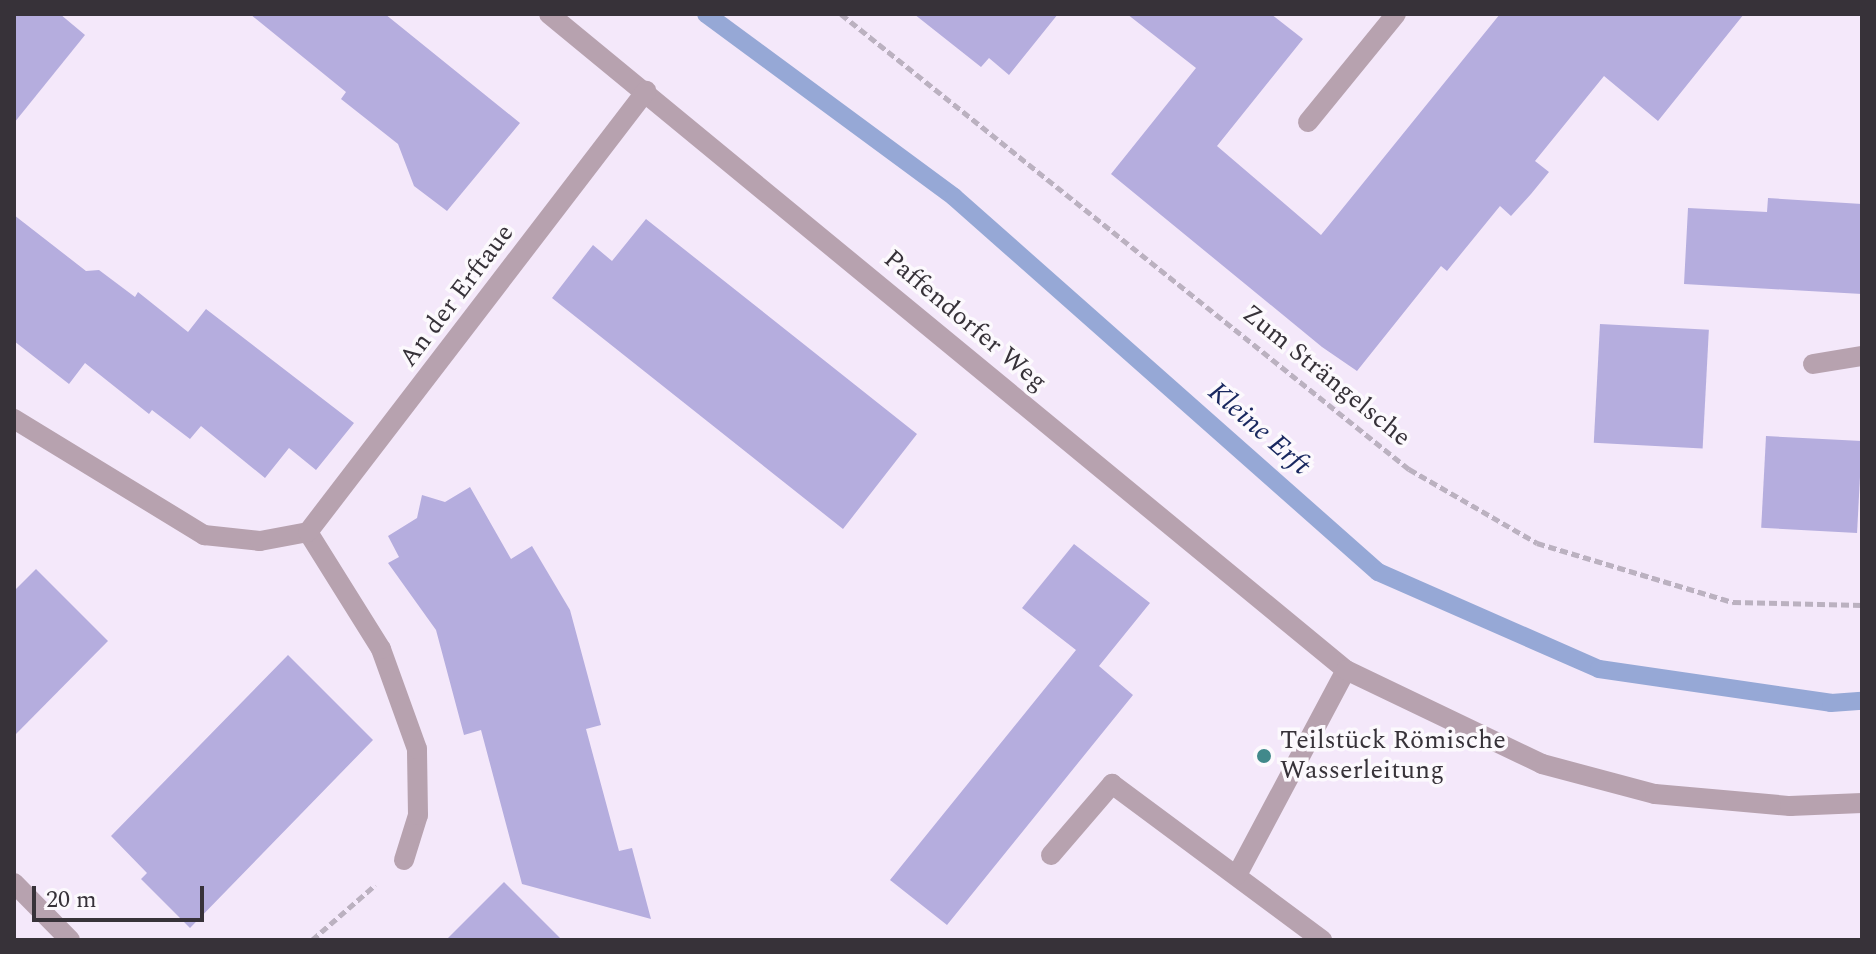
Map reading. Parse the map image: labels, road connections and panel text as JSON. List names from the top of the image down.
{
  "streets": {
    "street": ["An der Erftaue", "Paffendorfer Weg"],
    "path": ["Zum Strängelsche"]
  },
  "crossings": [
    ["An der Erftaue", "Paffendorfer Weg"]
  ],
  "water": ["Kleine Erft"],
  "places": ["Teilstück Römische Wasserleitung"],
  "scale_bar": "20 m"
}
